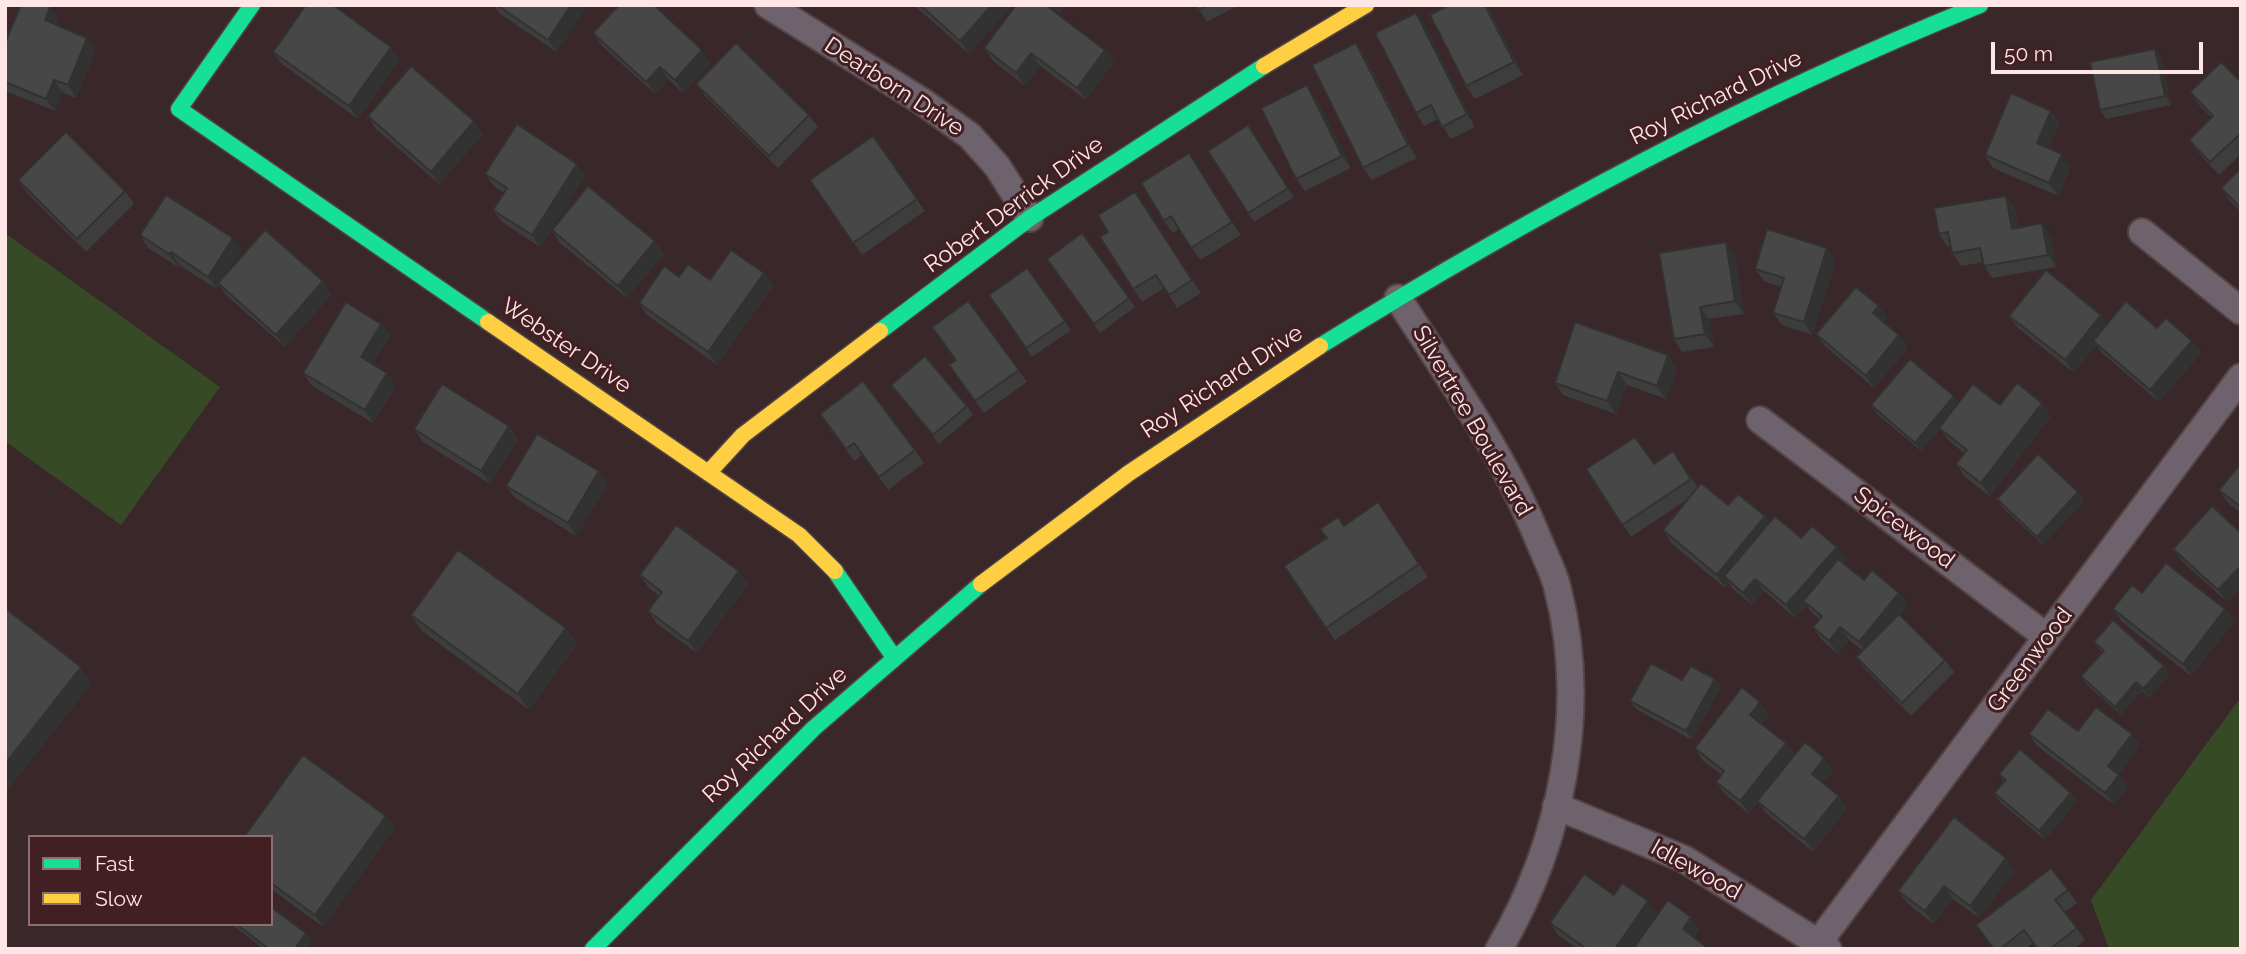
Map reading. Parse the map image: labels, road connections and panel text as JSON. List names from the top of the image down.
{
  "streets": {
    "street": [
      "Dearborn Drive",
      "Roy Richard Drive",
      "Robert Derrick Drive",
      "Webster Drive",
      "Silvertree Boulevard",
      "Spicewood",
      "Greenwood",
      "Idlewood"
    ]
  },
  "crossings": [
    ["Dearborn Drive", "Robert Derrick Drive"],
    ["Roy Richard Drive", "Webster Drive"],
    ["Roy Richard Drive", "Silvertree Boulevard"],
    ["Robert Derrick Drive", "Webster Drive"],
    ["Silvertree Boulevard", "Idlewood"],
    ["Spicewood", "Greenwood"],
    ["Greenwood", "Idlewood"]
  ],
  "legend": ["Fast", "Slow"],
  "scale_bar": "50 m"
}
